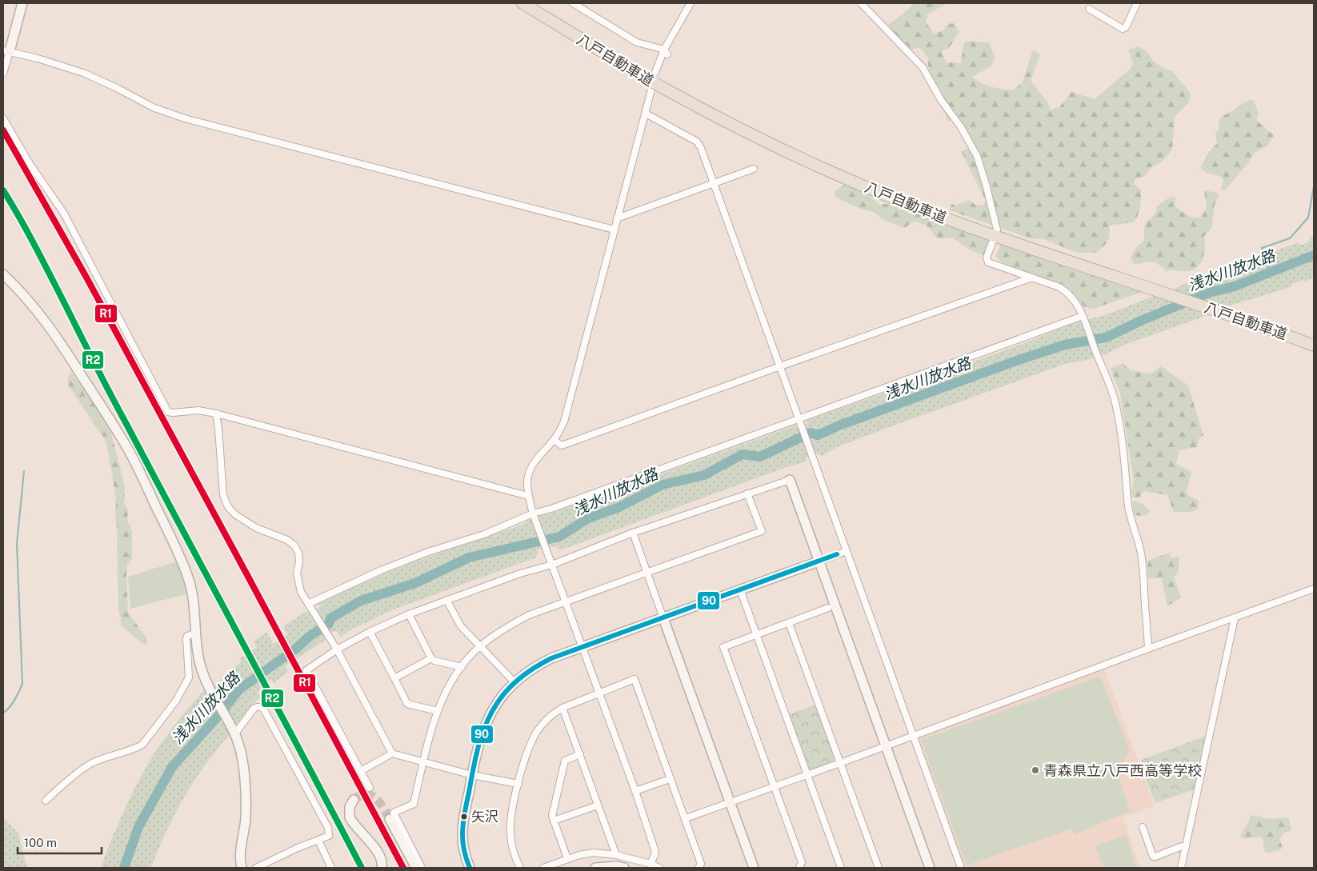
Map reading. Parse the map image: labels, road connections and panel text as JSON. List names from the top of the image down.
{
  "streets": {
    "highway": ["八戸自動車道"]
  },
  "water": ["浅水川放水路"],
  "places": ["青森県立八戸西高等学校", "矢沢"],
  "lines": ["transit line R1", "transit line R2", "transit line 90"],
  "scale_bar": "100 m"
}
